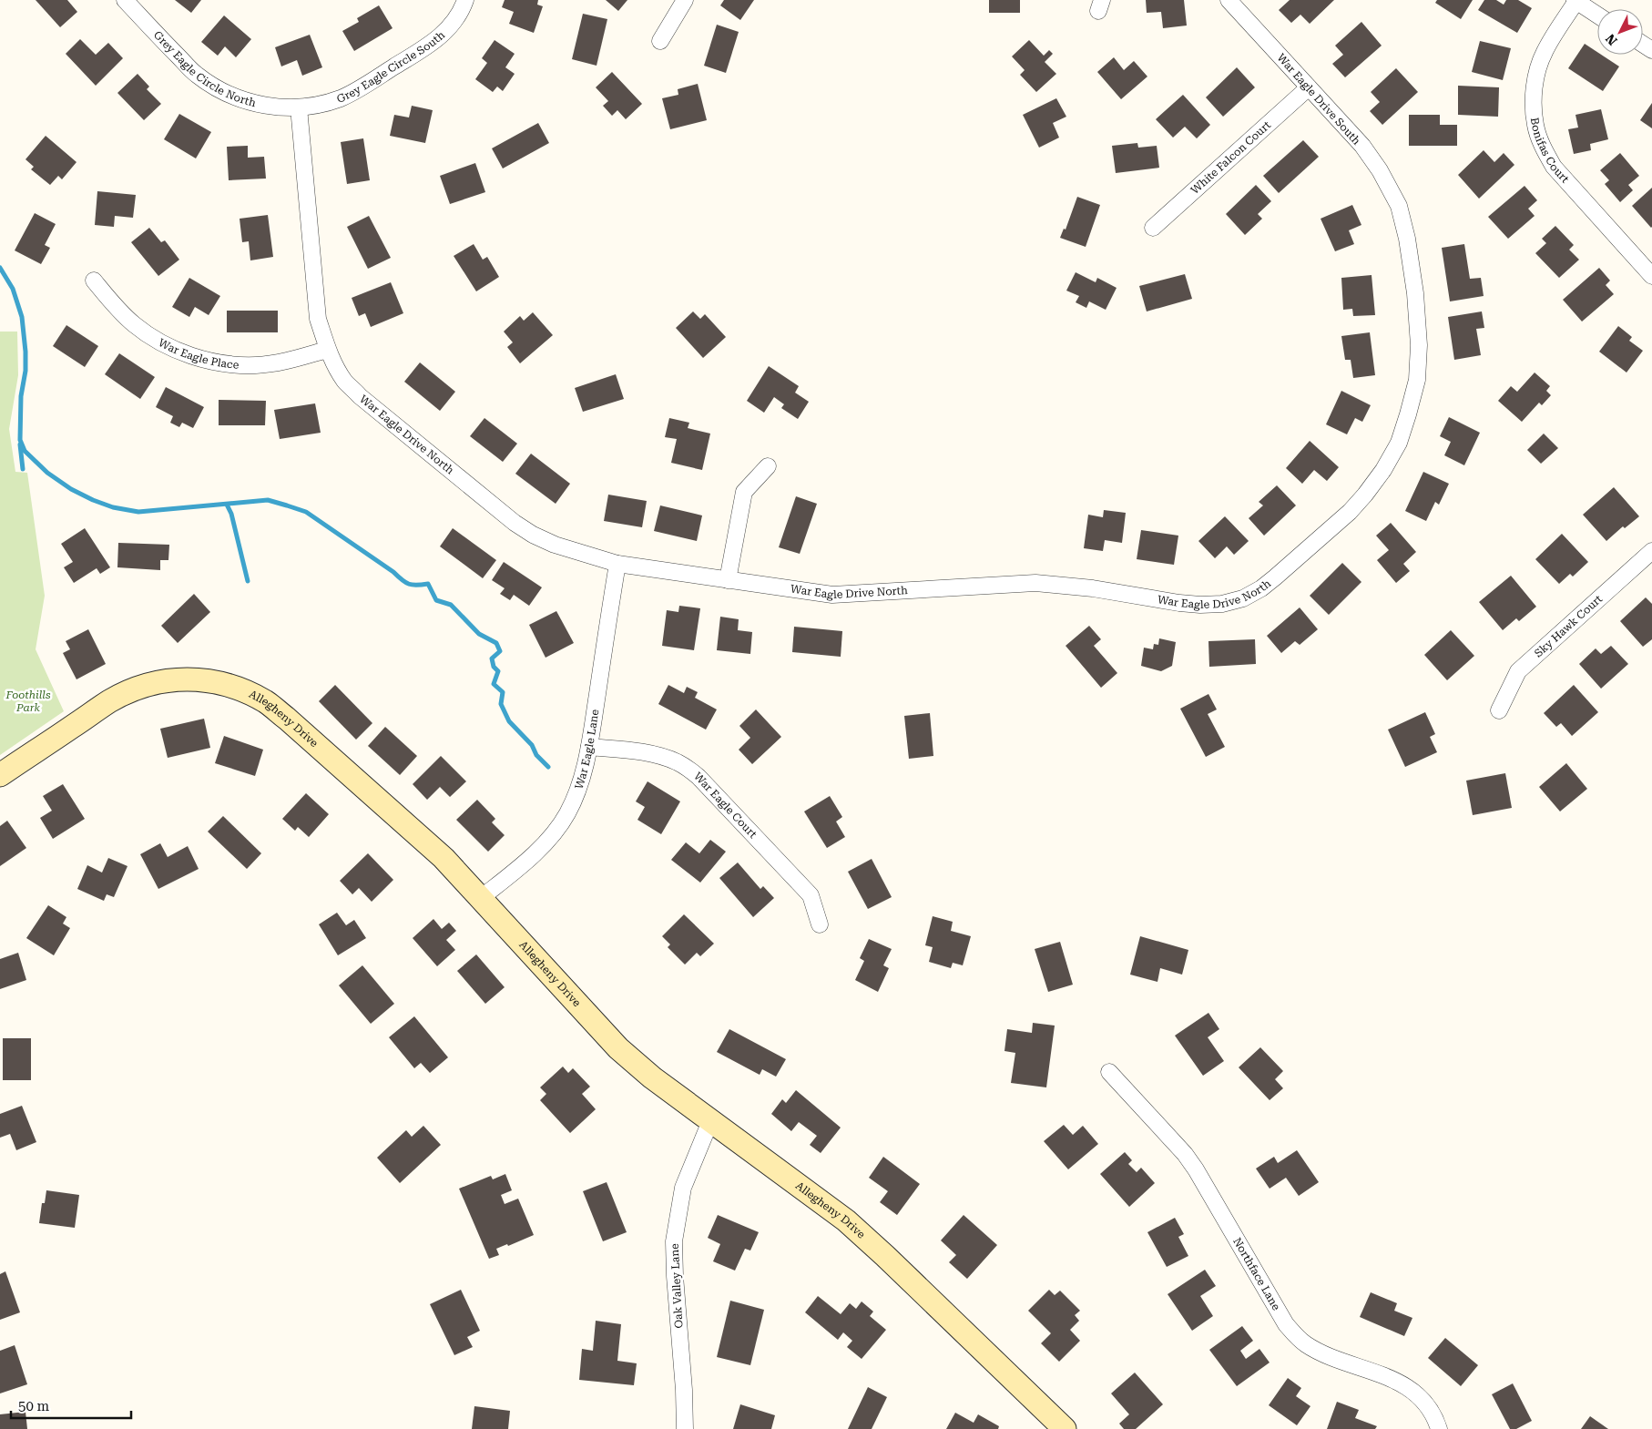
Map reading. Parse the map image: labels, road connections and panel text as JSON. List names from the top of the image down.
{
  "streets": {
    "street": [
      "Grey Eagle Circle South",
      "Grey Eagle Circle North",
      "War Eagle Drive South",
      "Bonifas Court",
      "White Falcon Court",
      "War Eagle Place",
      "War Eagle Drive North",
      "Sky Hawk Court",
      "Allegheny Drive",
      "War Eagle Lane",
      "War Eagle Court",
      "Northface Lane",
      "Oak Valley Lane"
    ]
  },
  "crossings": [
    ["Grey Eagle Circle South", "Grey Eagle Circle North"],
    ["Grey Eagle Circle South", "War Eagle Drive North"],
    ["Grey Eagle Circle North", "War Eagle Drive North"],
    ["War Eagle Drive South", "White Falcon Court"],
    ["War Eagle Drive South", "War Eagle Drive North"],
    ["War Eagle Place", "War Eagle Drive North"],
    ["War Eagle Drive North", "War Eagle Lane"],
    ["Allegheny Drive", "War Eagle Lane"],
    ["Allegheny Drive", "Oak Valley Lane"],
    ["War Eagle Lane", "War Eagle Court"]
  ],
  "parks": ["Foothills Park"],
  "scale_bar": "50 m",
  "north": "bottom left"
}
